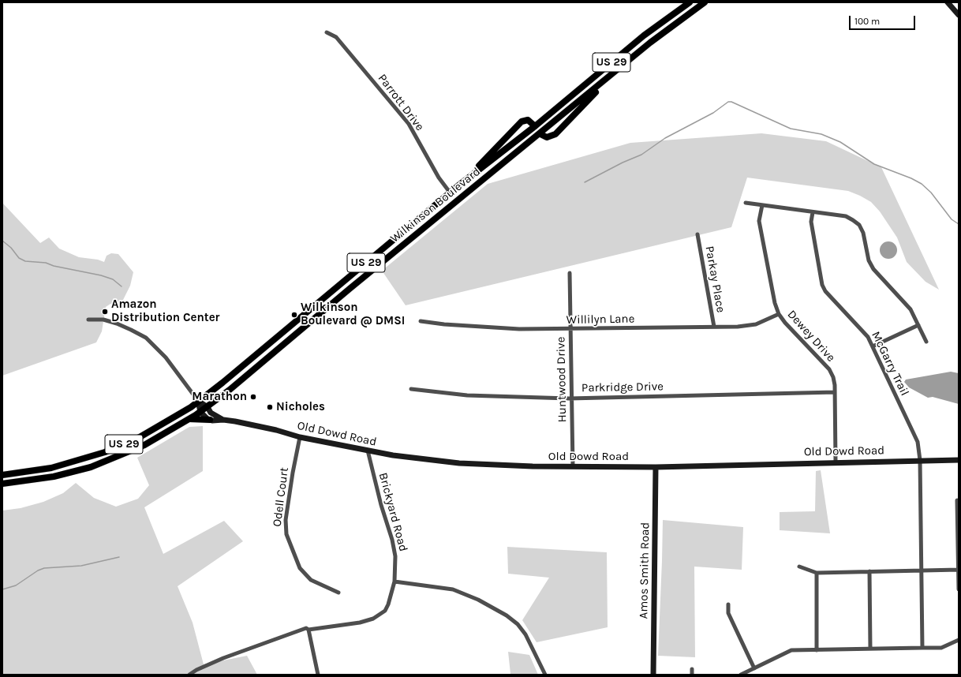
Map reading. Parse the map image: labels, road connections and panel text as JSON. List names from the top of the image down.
{
  "streets": {
    "main road": ["US 29", "Wilkinson Boulevard"],
    "street": [
      "Parrott Drive",
      "Parkay Place",
      "Willilyn Lane",
      "Dewey Drive",
      "McGarry Trail",
      "Huntwood Drive",
      "Parkridge Drive",
      "Old Dowd Road",
      "Odell Court",
      "Brickyard Road",
      "Amos Smith Road"
    ]
  },
  "crossings": [
    ["Parrott Drive", "Wilkinson Boulevard"],
    ["Wilkinson Boulevard", "Old Dowd Road"],
    ["Parkay Place", "Willilyn Lane"],
    ["Willilyn Lane", "Dewey Drive"],
    ["Willilyn Lane", "Huntwood Drive"],
    ["Dewey Drive", "Parkridge Drive"],
    ["Dewey Drive", "Old Dowd Road"],
    ["McGarry Trail", "Old Dowd Road"],
    ["Huntwood Drive", "Parkridge Drive"],
    ["Huntwood Drive", "Old Dowd Road"],
    ["Old Dowd Road", "Odell Court"],
    ["Old Dowd Road", "Brickyard Road"],
    ["Old Dowd Road", "Amos Smith Road"]
  ],
  "places": [
    "Amazon Distribution Center",
    "Wilkinson Boulevard @ DMSI",
    "Marathon",
    "Nicholes"
  ],
  "scale_bar": "100 m"
}
